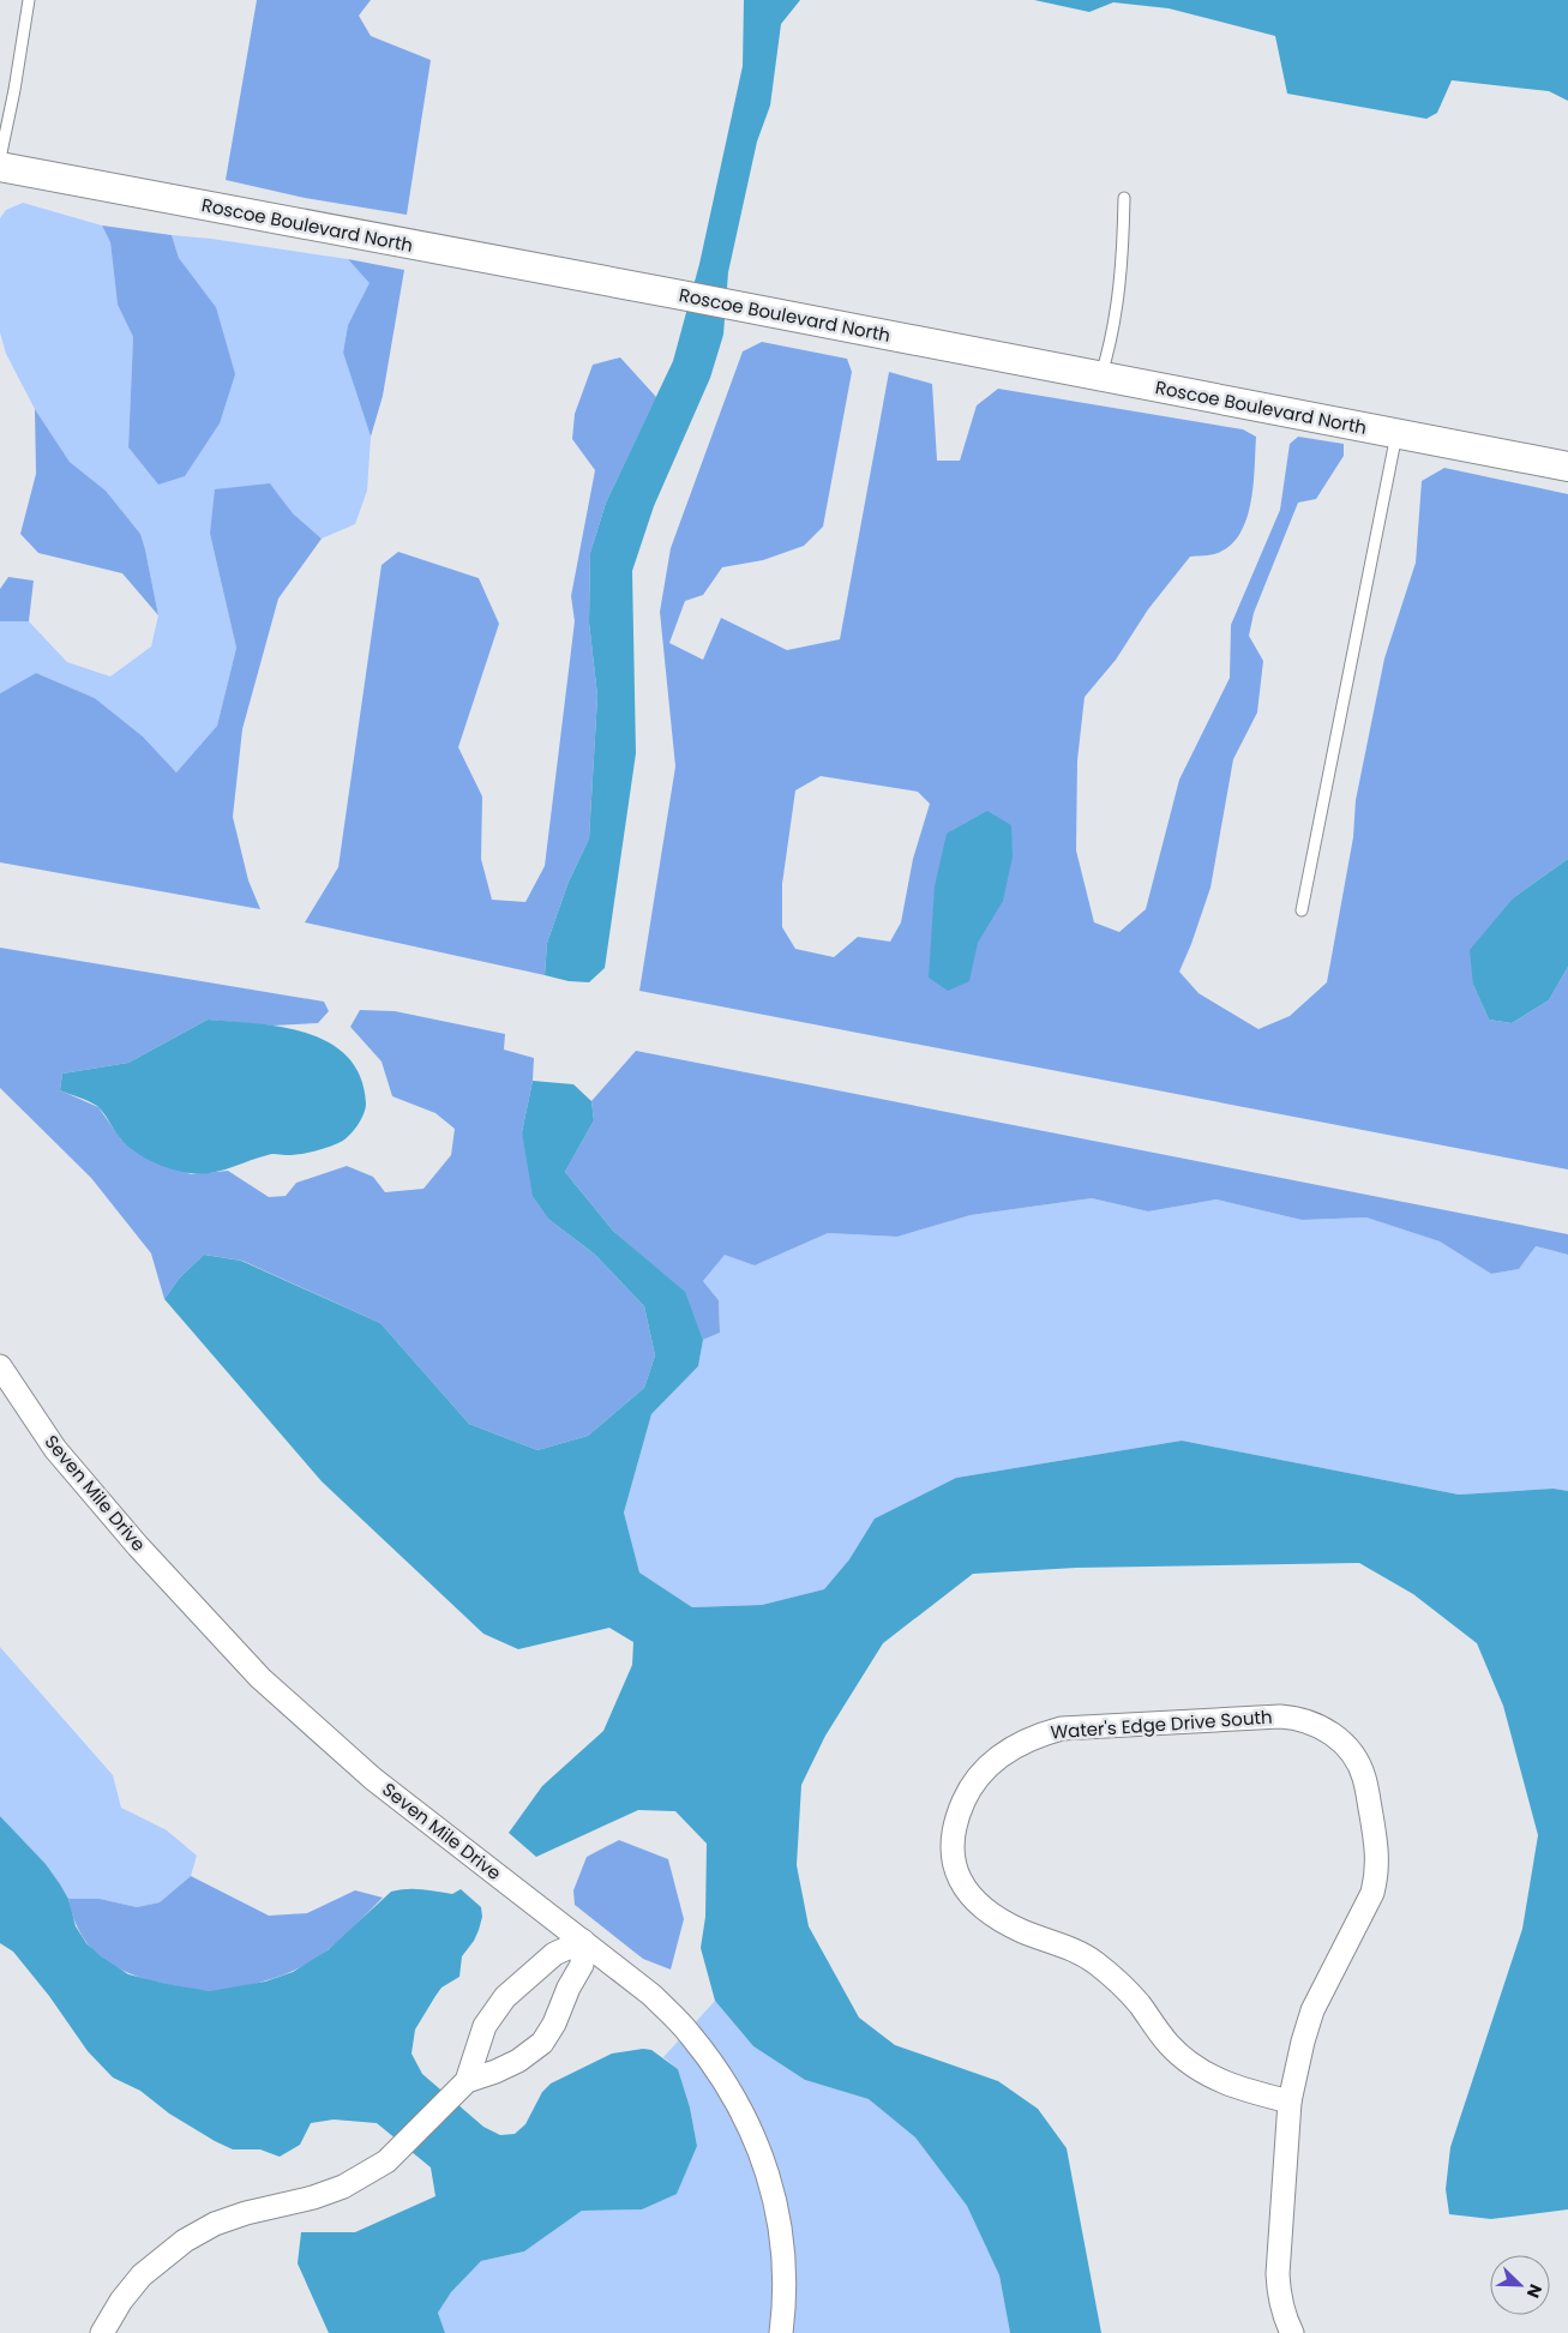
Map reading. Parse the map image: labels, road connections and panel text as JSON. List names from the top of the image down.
{
  "streets": {
    "street": ["Roscoe Boulevard North", "Seven Mile Drive", "Water's Edge Drive South"]
  },
  "north": "bottom right"
}
